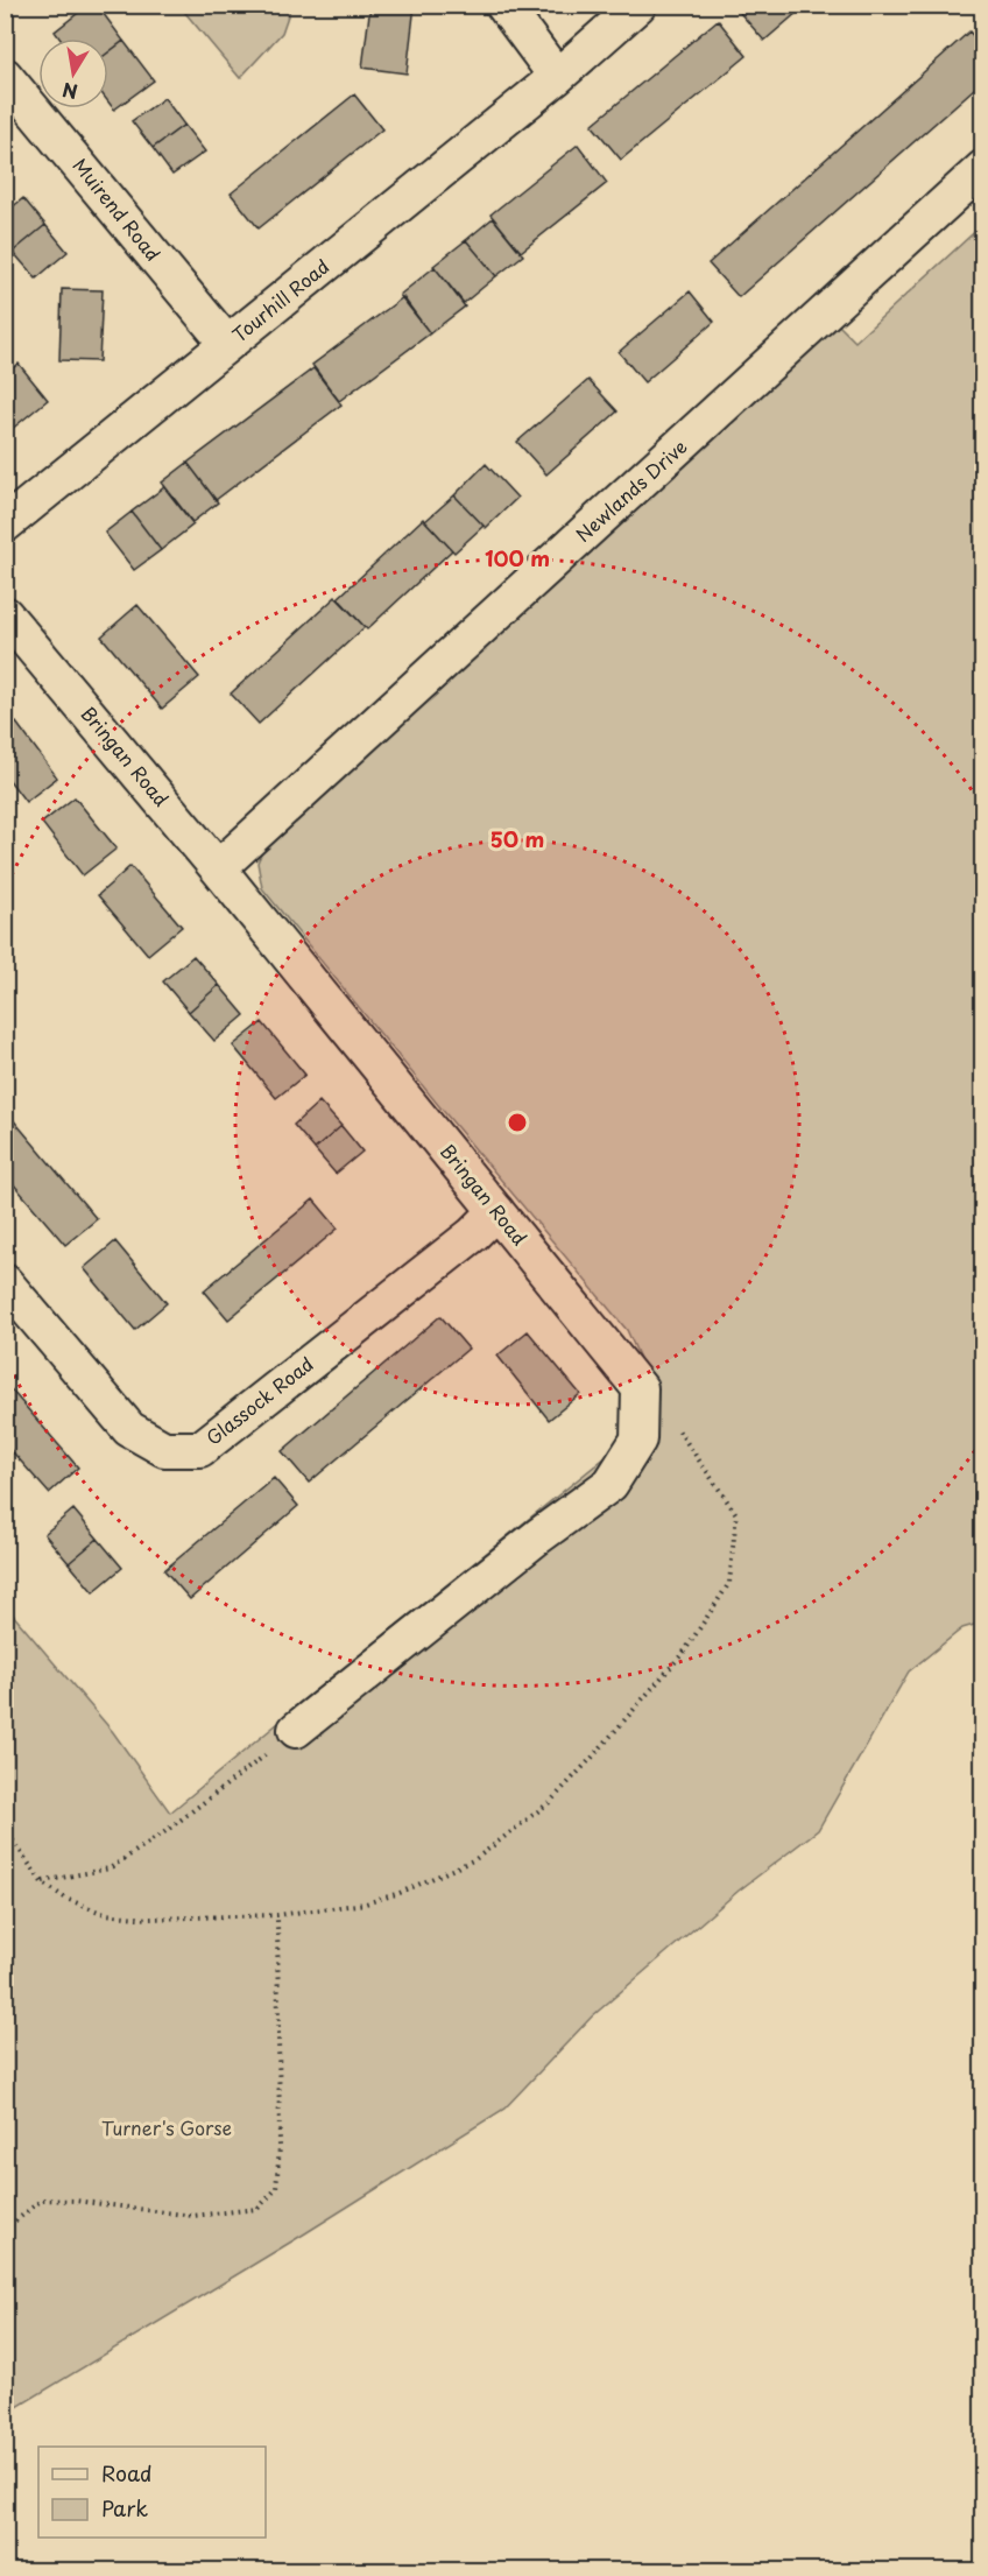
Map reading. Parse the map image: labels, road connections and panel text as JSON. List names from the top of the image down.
{
  "streets": {
    "street": [
      "Muirend Road",
      "Tourhill Road",
      "Newlands Drive",
      "Bringan Road",
      "Glassock Road"
    ]
  },
  "crossings": [
    ["Muirend Road", "Tourhill Road"],
    ["Newlands Drive", "Bringan Road"],
    ["Bringan Road", "Glassock Road"]
  ],
  "parks": ["Turner's Gorse"],
  "legend": ["Road", "Park"],
  "north": "bottom",
  "rings": ["100 m", "50 m"]
}
